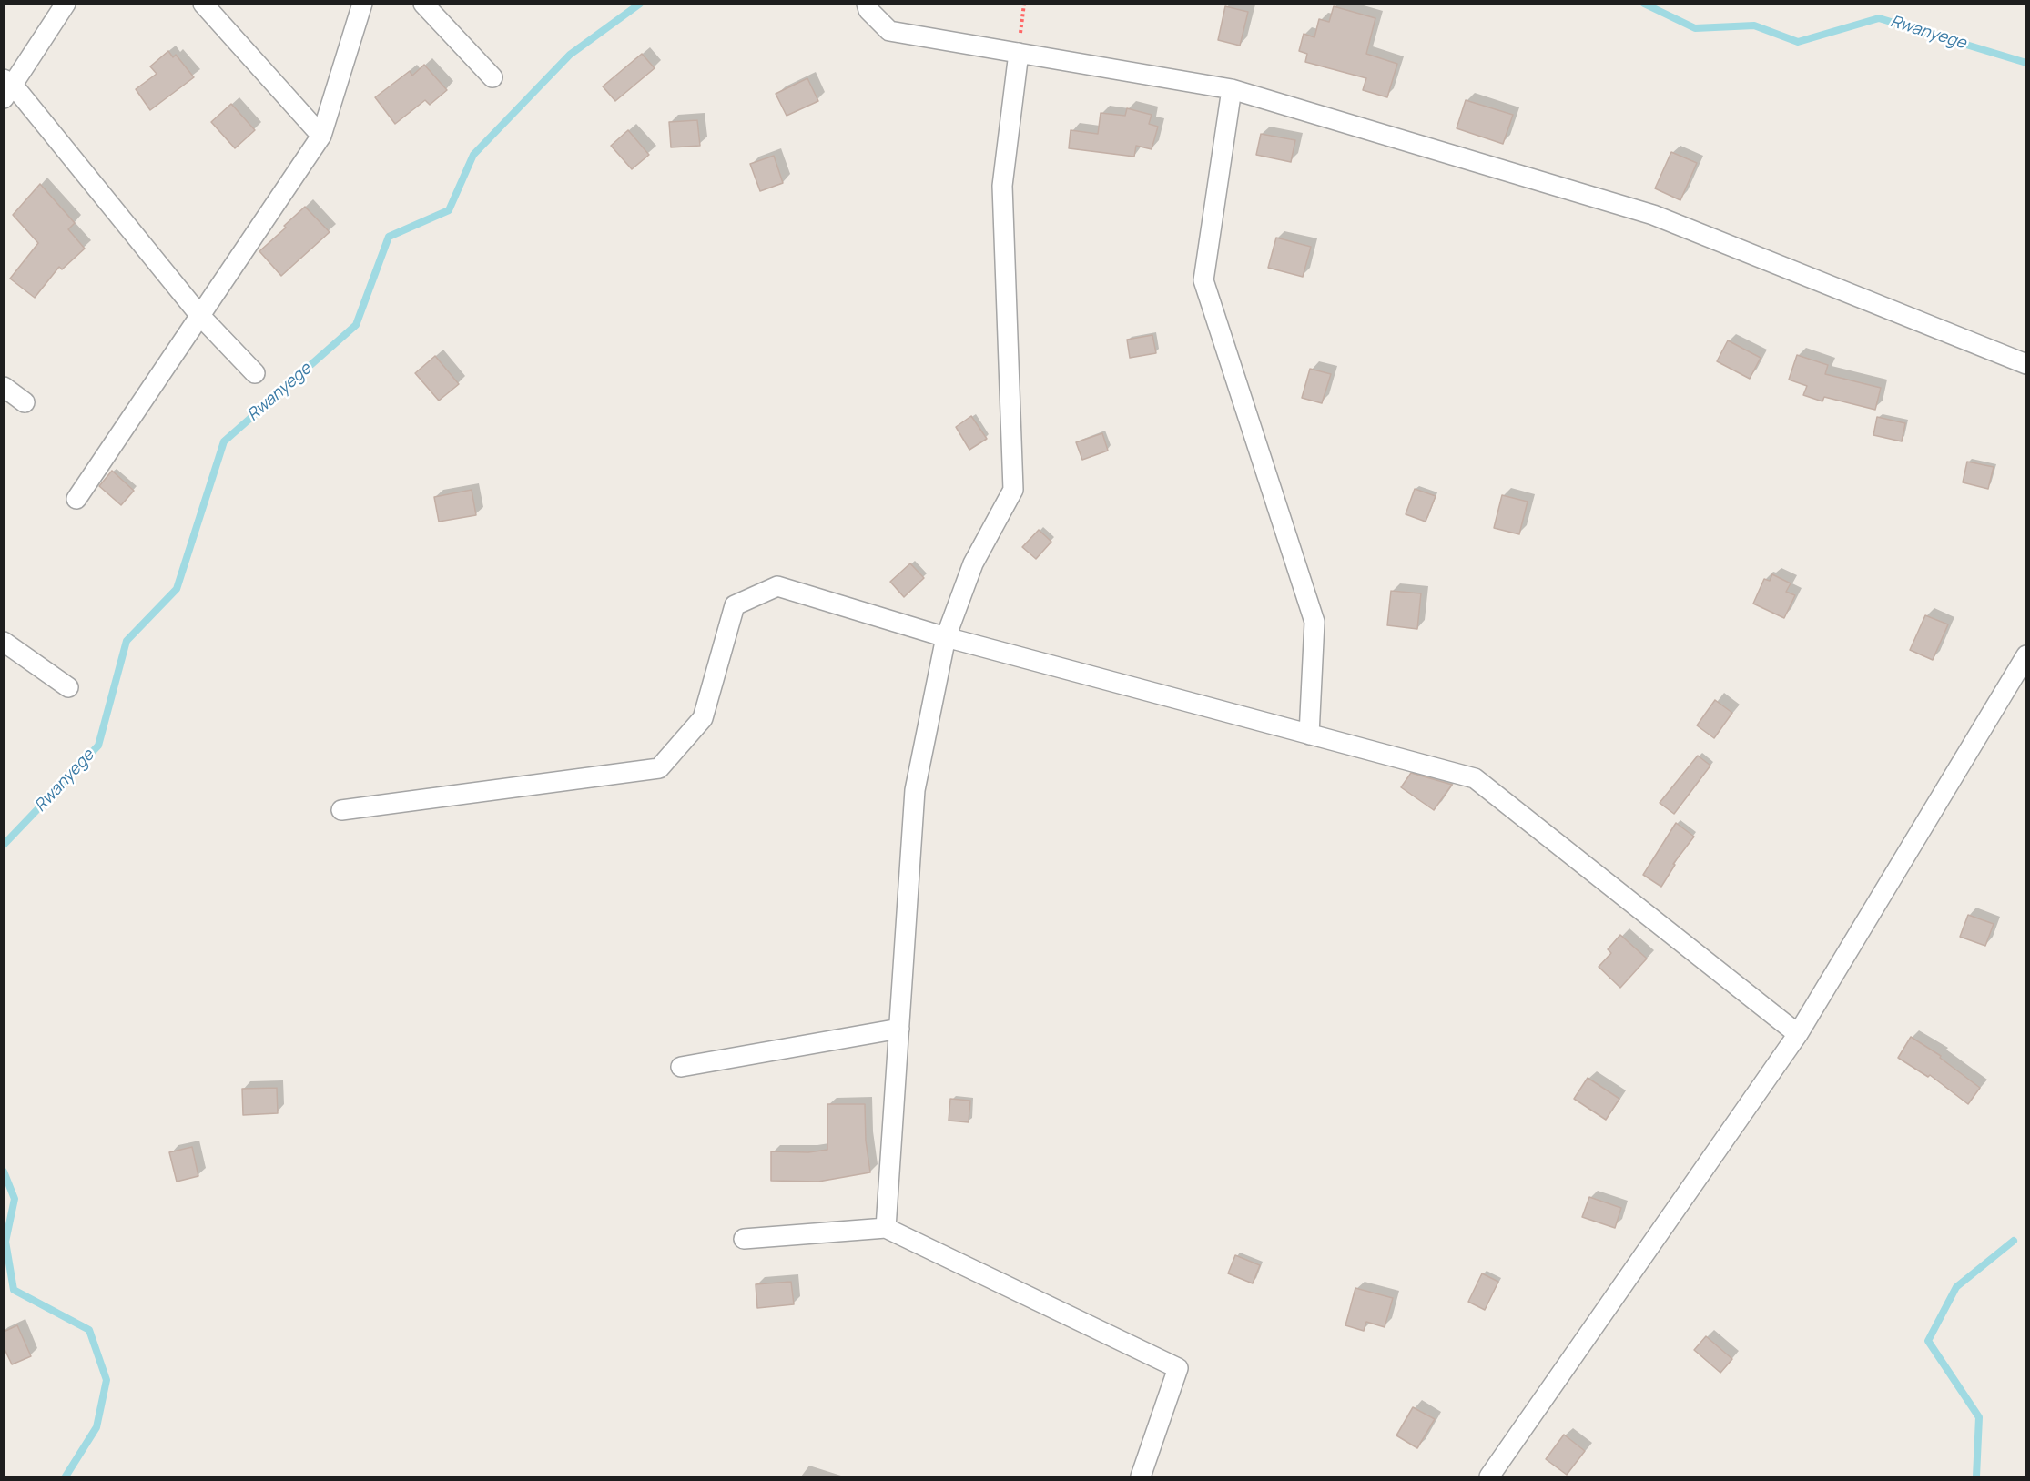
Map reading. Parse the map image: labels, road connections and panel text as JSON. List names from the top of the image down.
{
  "water": ["Rwanyege"]
}
